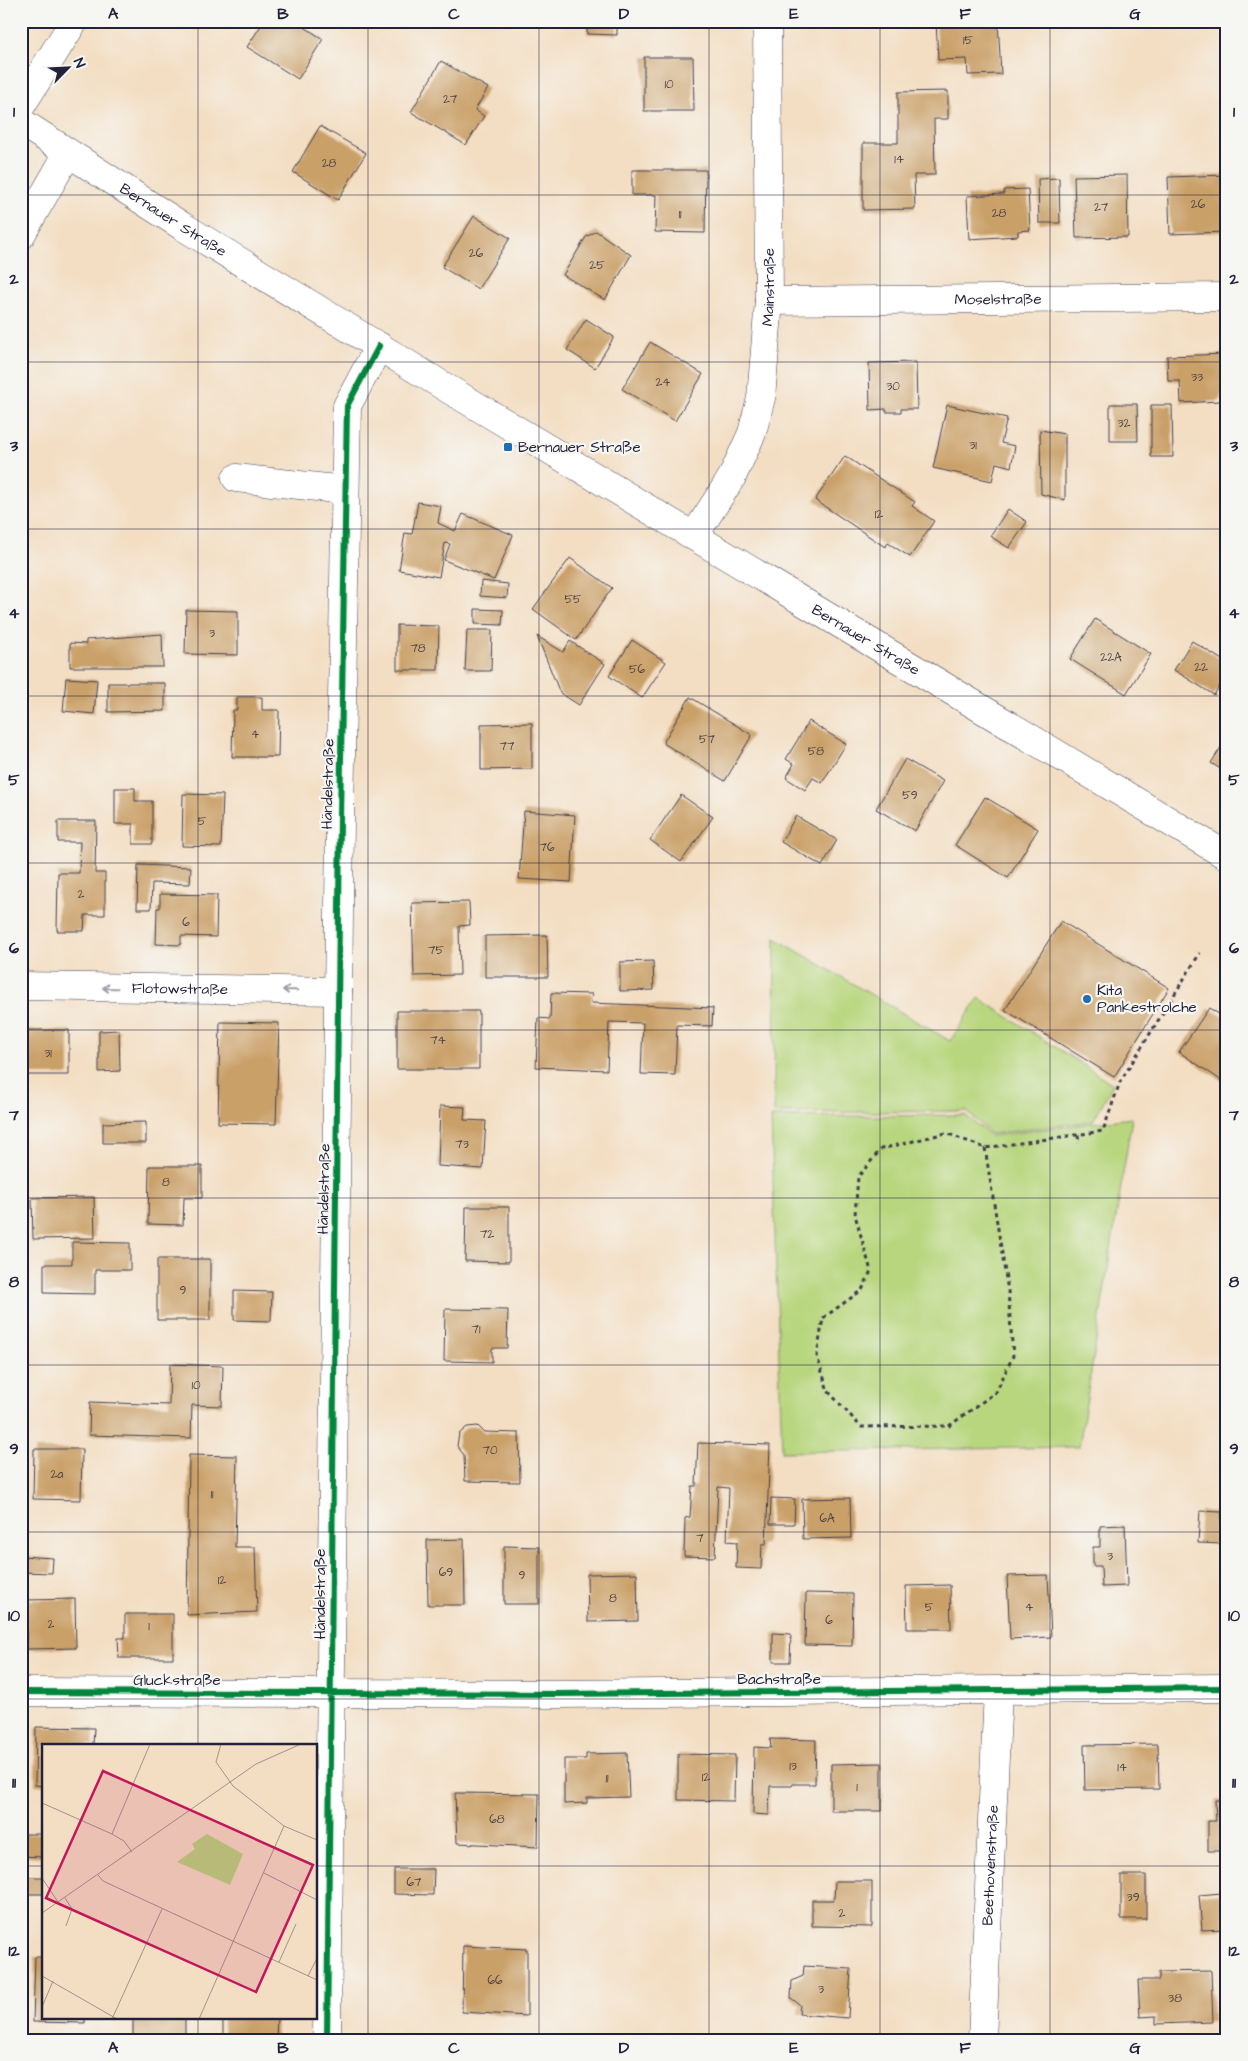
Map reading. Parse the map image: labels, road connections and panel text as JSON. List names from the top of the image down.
{
  "streets": {
    "street": [
      "Bernauer Straße",
      "Mainstraße",
      "Moselstraße",
      "Händelstraße",
      "Flotowstraße",
      "Bachstraße",
      "Gluckstraße",
      "Beethovenstraße"
    ]
  },
  "crossings": [
    ["Bernauer Straße", "Mainstraße"],
    ["Bernauer Straße", "Händelstraße"],
    ["Mainstraße", "Moselstraße"],
    ["Händelstraße", "Flotowstraße"],
    ["Händelstraße", "Bachstraße"],
    ["Händelstraße", "Gluckstraße"],
    ["Bachstraße", "Gluckstraße"],
    ["Bachstraße", "Beethovenstraße"]
  ],
  "one_way": ["Flotowstraße"],
  "places": {
    "transit": ["Bernauer Straße"],
    "other": ["Kita Pankestrolche"]
  },
  "house_numbers": [
    "15",
    "10",
    "27",
    "14",
    "28",
    "26",
    "27",
    "28",
    "11",
    "26",
    "25",
    "33",
    "24",
    "30",
    "32",
    "31",
    "12",
    "55",
    "3",
    "78",
    "22A",
    "22",
    "56",
    "4",
    "57",
    "77",
    "58",
    "59",
    "5",
    "76",
    "2",
    "6",
    "75",
    "74",
    "31",
    "73",
    "8",
    "72",
    "9",
    "71",
    "10",
    "70",
    "2a",
    "11",
    "6A",
    "7",
    "3",
    "69",
    "9",
    "12",
    "8",
    "5",
    "4",
    "6",
    "2",
    "1",
    "13",
    "14",
    "12",
    "11",
    "1",
    "68",
    "67",
    "39",
    "2",
    "66",
    "3",
    "38"
  ],
  "north": "top right",
  "grid": {
    "columns": [
      "A",
      "B",
      "C",
      "D",
      "E",
      "F",
      "G"
    ],
    "rows": [
      "1",
      "2",
      "3",
      "4",
      "5",
      "6",
      "7",
      "8",
      "9",
      "10",
      "11",
      "12"
    ]
  }
}
